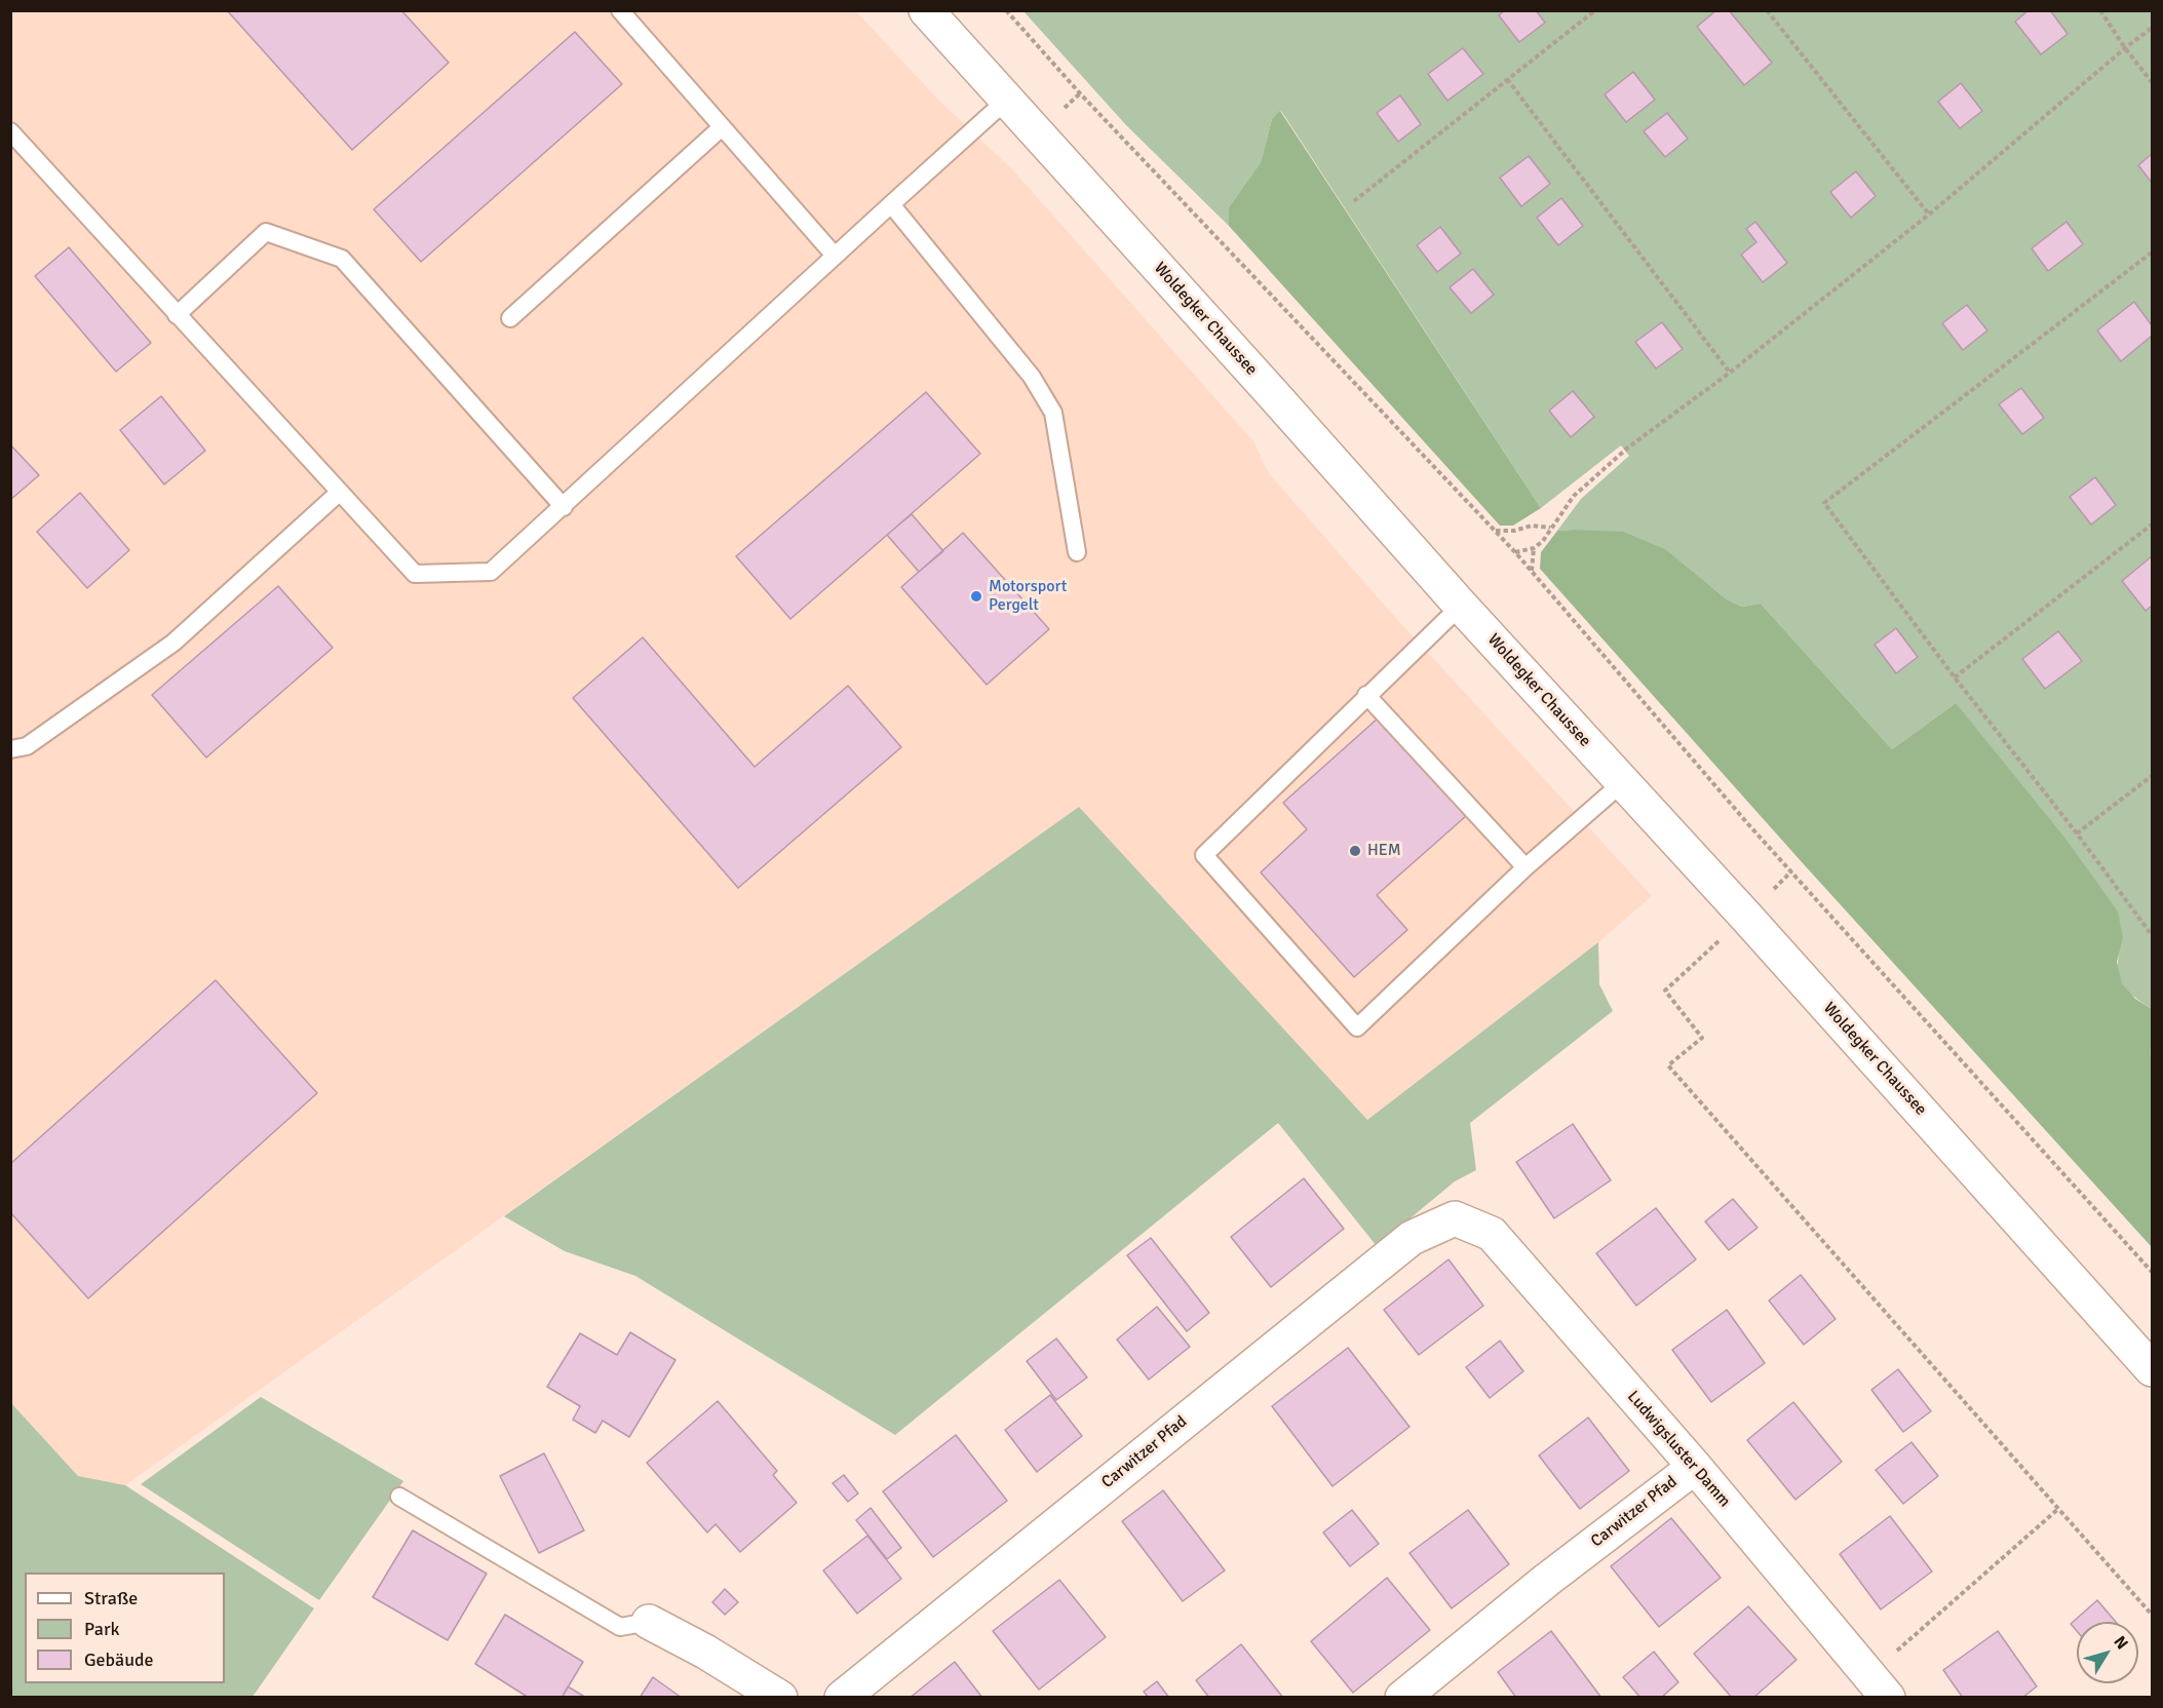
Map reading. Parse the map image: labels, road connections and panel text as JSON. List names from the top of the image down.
{
  "streets": {
    "street": ["Woldegker Chaussee", "Ludwigsluster Damm", "Carwitzer Pfad"]
  },
  "crossings": [
    ["Ludwigsluster Damm", "Carwitzer Pfad"]
  ],
  "places": ["Motorsport Pergelt", "HEM"],
  "legend": ["Straße", "Park", "Gebäude"],
  "north": "top right"
}
